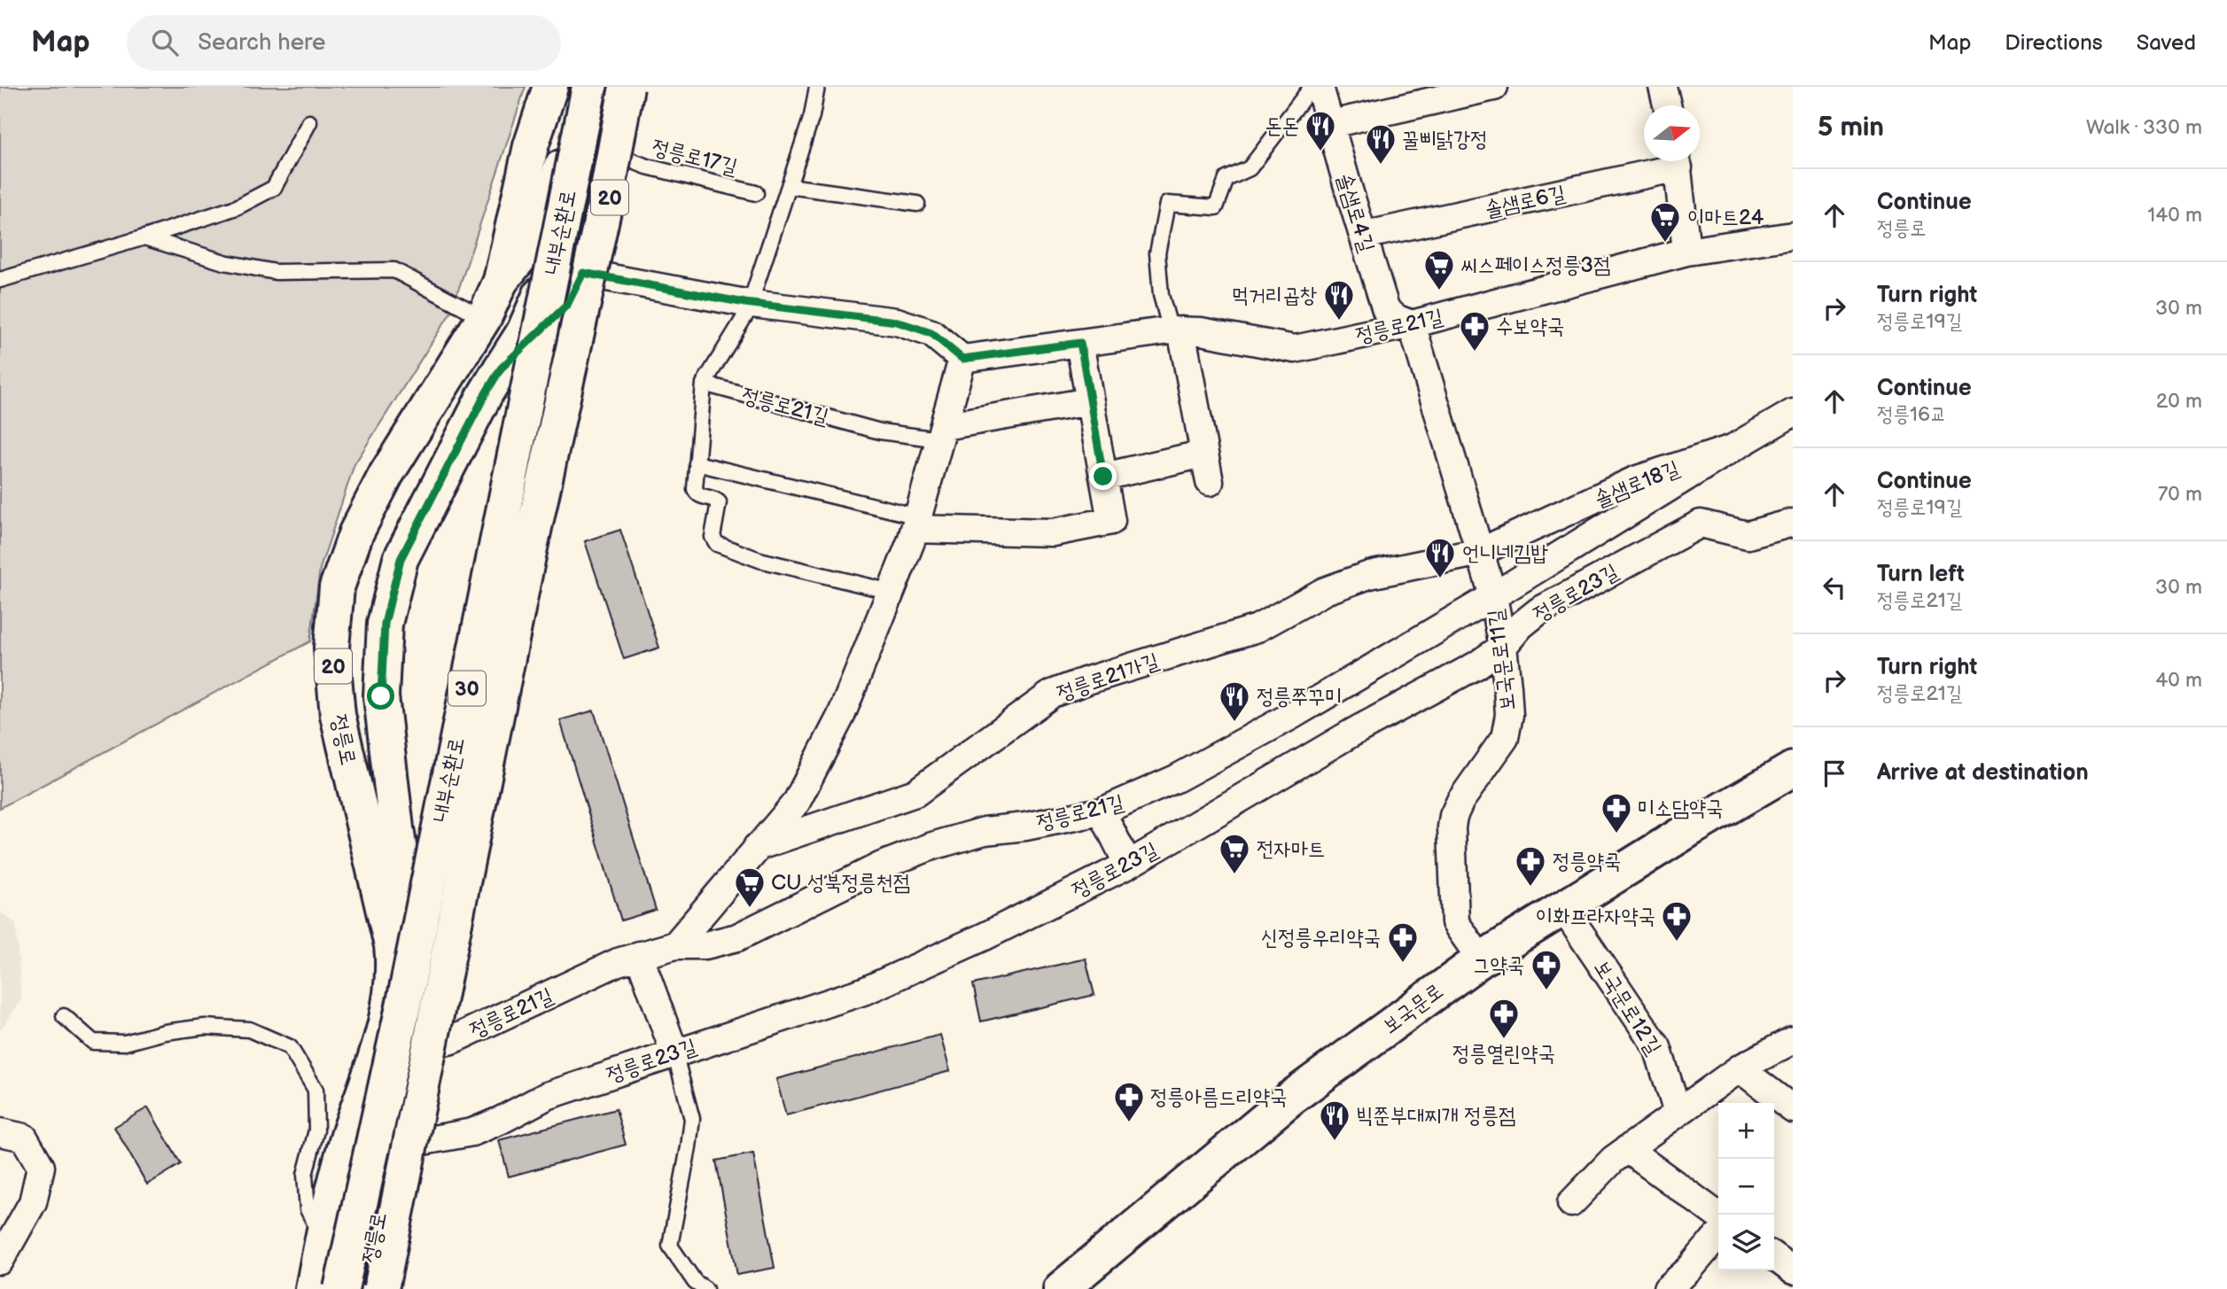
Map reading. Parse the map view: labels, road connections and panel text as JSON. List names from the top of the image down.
{
  "streets": {
    "main road": [
      "20",
      "내부순환로",
      "30",
      "정릉로",
      "보국문로"
    ],
    "street": [
      "솔샘로6길",
      "솔샘로4길",
      "정릉로21길",
      "솔샘로18길",
      "정릉로23길",
      "보국문로11길",
      "정릉로21가길",
      "보국문로12길"
    ],
    "lane": ["정릉로17길"]
  },
  "crossings": [
    ["정릉로17길", "정릉로"],
    ["솔샘로6길", "정릉로21길"],
    ["솔샘로4길", "정릉로21길"],
    ["솔샘로4길", "보국문로11길"],
    ["정릉로21길", "보국문로11길"],
    ["정릉로21길", "정릉로"],
    ["솔샘로18길", "보국문로11길"],
    ["솔샘로18길", "정릉로21가길"],
    ["정릉로23길", "보국문로11길"],
    ["정릉로23길", "정릉로"],
    ["보국문로11길", "정릉로21가길"],
    ["보국문로11길", "보국문로"],
    ["보국문로12길", "보국문로"]
  ],
  "places": {
    "restaurant": [
      "돈돈",
      "꿀삐닭강정",
      "먹거리곱창",
      "언니네김밥",
      "정릉쭈꾸미",
      "빅쭌부대찌개 정릉점"
    ],
    "supermarket": [
      "이마트24",
      "씨스페이스정릉3점",
      "전자마트",
      "CU 성북정릉천점"
    ],
    "pharmacy": [
      "수보약국",
      "미소담약국",
      "정릉약국",
      "이화프라자약국",
      "신정릉우리약국",
      "그약국",
      "정릉열린약국",
      "정릉아름드리약국"
    ]
  },
  "north": "right",
  "page": {
    "header": "Map",
    "search": "Search here",
    "nav": ["Map", "Directions", "Saved"],
    "heading": ["5 min", "Walk · 330 m"],
    "list": [
      ["Continue", "정릉로", "140 m"],
      ["Turn right", "정릉로19길", "30 m"],
      ["Continue", "정릉16교", "20 m"],
      ["Continue", "정릉로19길", "70 m"],
      ["Turn left", "정릉로21길", "30 m"],
      ["Turn right", "정릉로21길", "40 m"],
      "Arrive at destination"
    ],
    "map_buttons": ["+", "−"]
  }
}
